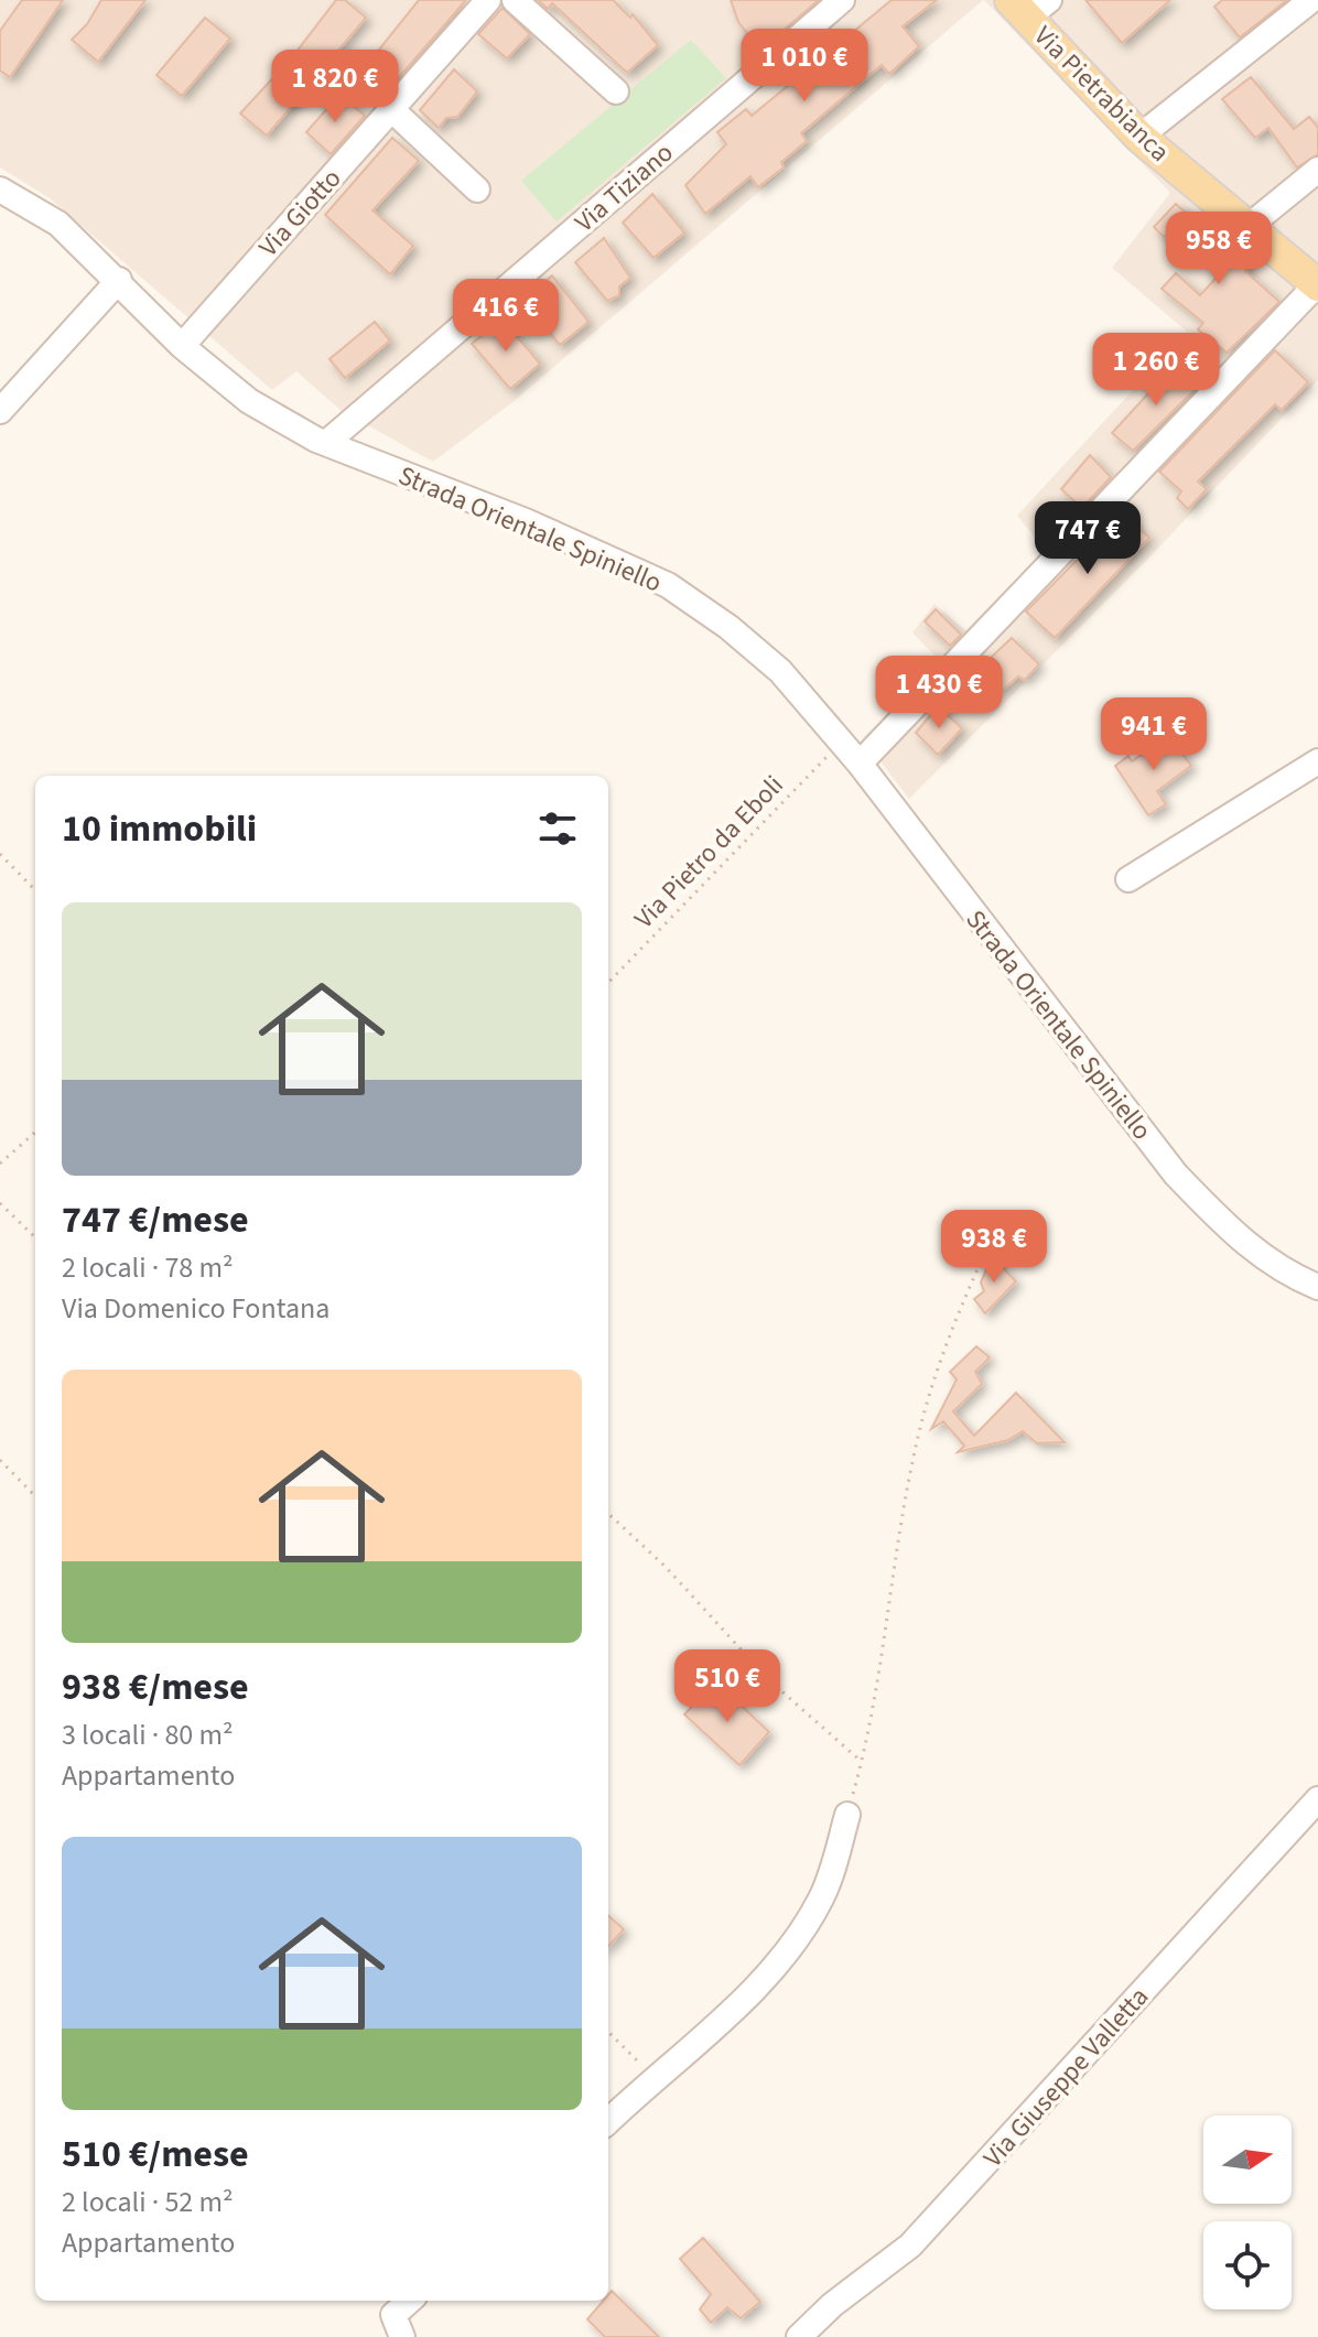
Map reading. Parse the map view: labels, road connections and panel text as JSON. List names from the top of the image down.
{
  "streets": {
    "main road": ["Via Pietrabianca"],
    "street": [
      "Via Tiziano",
      "Via Giotto",
      "Strada Orientale Spiniello",
      "Via Giuseppe Valletta"
    ],
    "path": ["Via Pietro da Eboli"]
  },
  "crossings": [
    ["Via Tiziano", "Strada Orientale Spiniello"],
    ["Via Giotto", "Strada Orientale Spiniello"],
    ["Strada Orientale Spiniello", "Via Pietro da Eboli"]
  ],
  "north": "right",
  "page": {
    "price": [
      "1 010 €",
      "1 820 €",
      "958 €",
      "416 €",
      "1 260 €",
      "747 €",
      "1 430 €",
      "941 €",
      "938 €",
      "510 €"
    ],
    "heading": "10 immobili",
    "list": [
      {
        "name": "747 €/mese",
        "note": "2 locali · 78 m² · Via Domenico Fontana"
      },
      {
        "name": "938 €/mese",
        "note": "3 locali · 80 m² · Appartamento"
      },
      {
        "name": "510 €/mese",
        "note": "2 locali · 52 m² · Appartamento"
      }
    ]
  }
}
